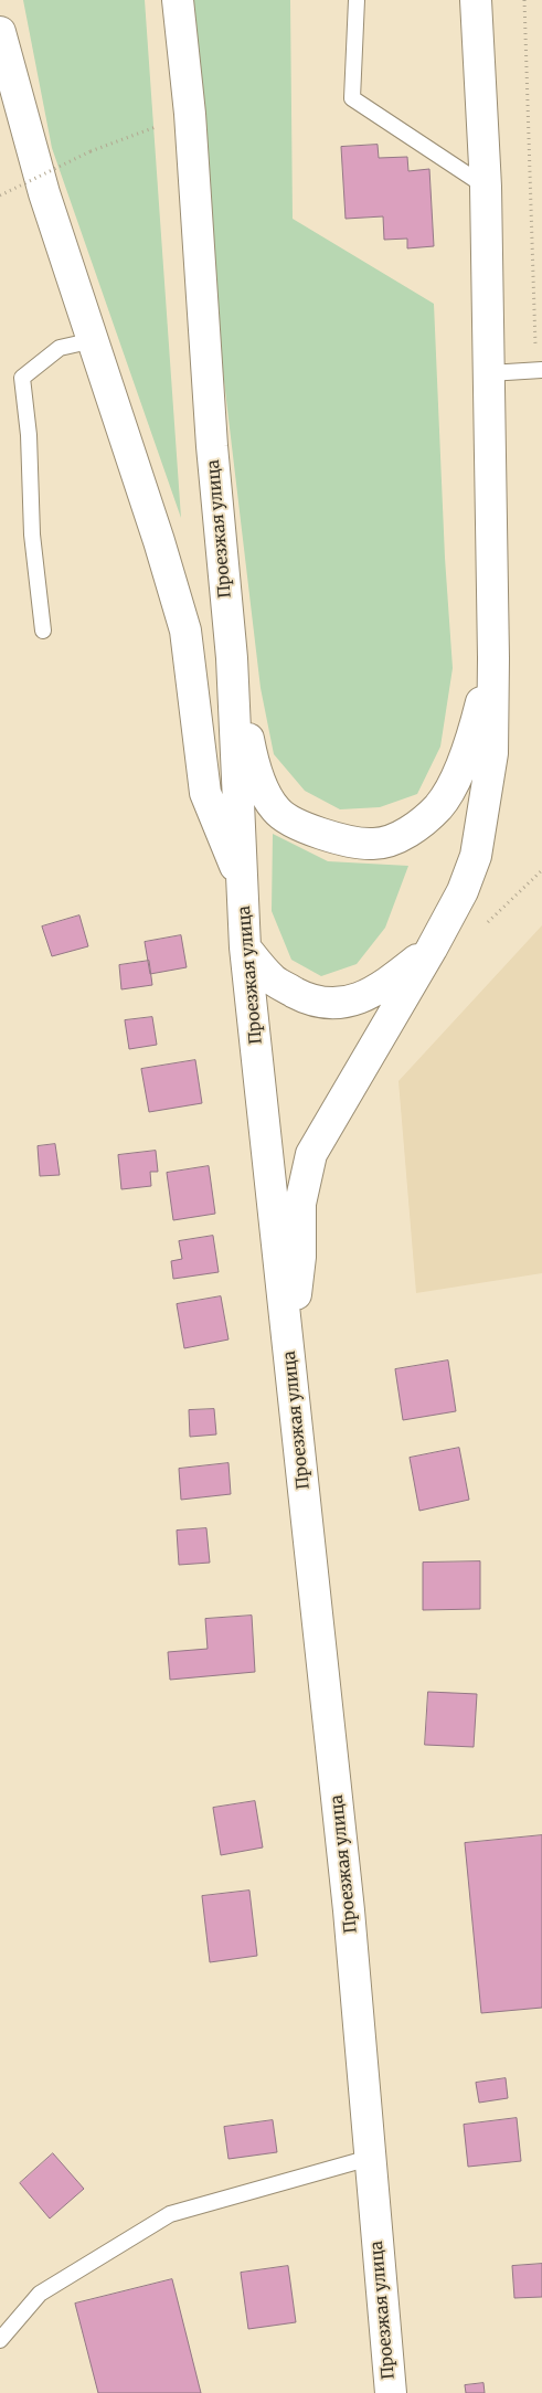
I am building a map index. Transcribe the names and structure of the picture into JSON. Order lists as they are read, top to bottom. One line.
{"streets":{"main road":["Проезжая улица"]}}
